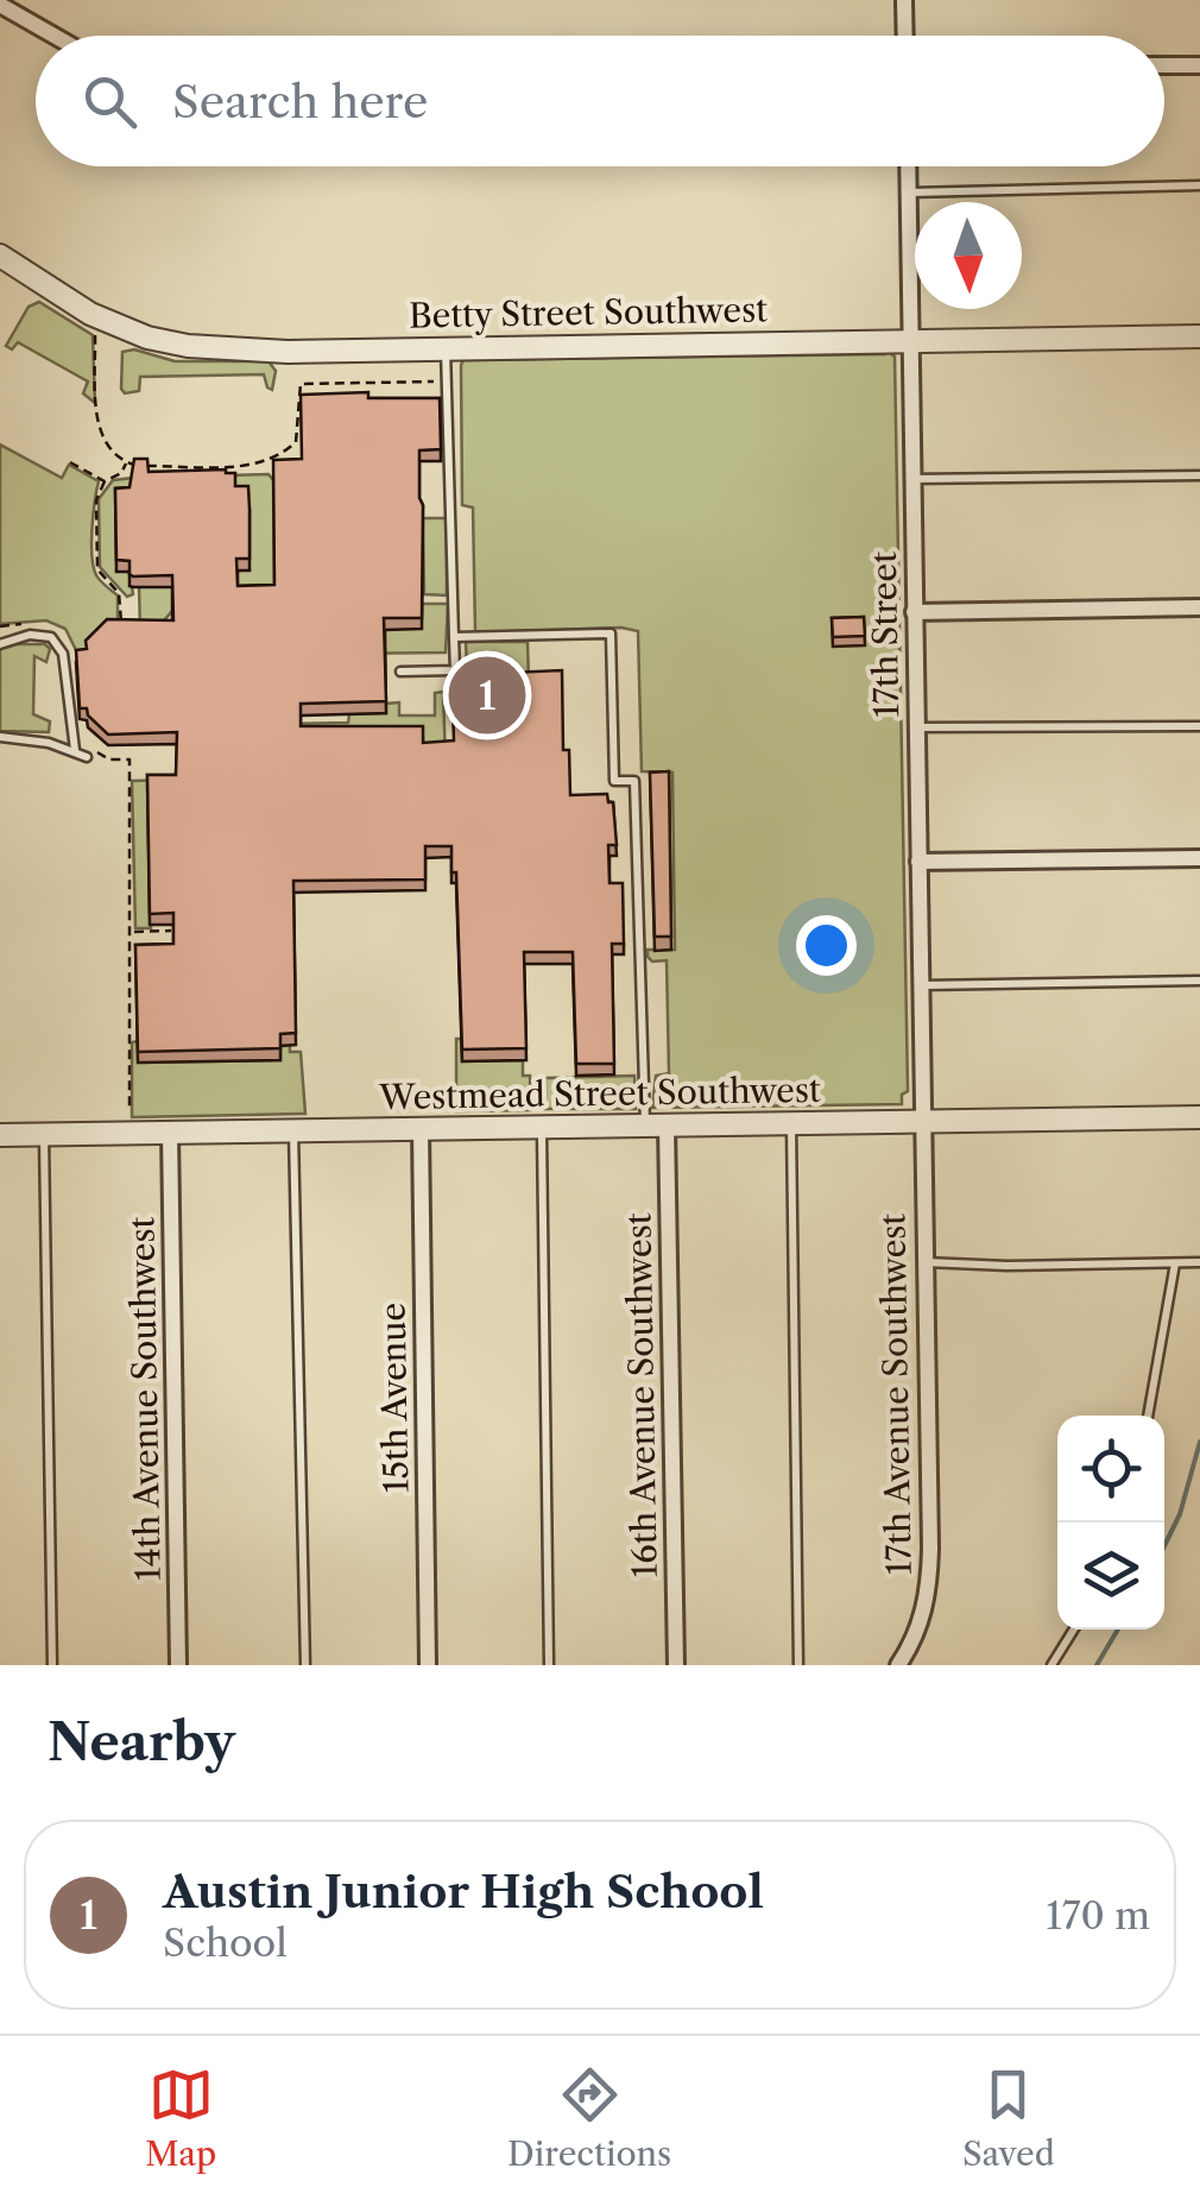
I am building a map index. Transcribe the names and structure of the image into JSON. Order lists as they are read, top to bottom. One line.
{"streets":{"street":["Betty Street Southwest","17th Street","Westmead Street Southwest","17th Avenue Southwest","16th Avenue Southwest","15th Avenue","14th Avenue Southwest"]},"crossings":[["Betty Street Southwest","17th Street"],["17th Street","Westmead Street Southwest"],["17th Street","17th Avenue Southwest"],["Westmead Street Southwest","17th Avenue Southwest"],["Westmead Street Southwest","16th Avenue Southwest"],["Westmead Street Southwest","15th Avenue"],["Westmead Street Southwest","14th Avenue Southwest"]],"north":"bottom","page":{"search":"Search here","pins":"1","heading":"Nearby","list":[{"mark":"1","name":"Austin Junior High School","note":"School","value":"170 m"}],"nav":["Map","Directions","Saved"]}}
